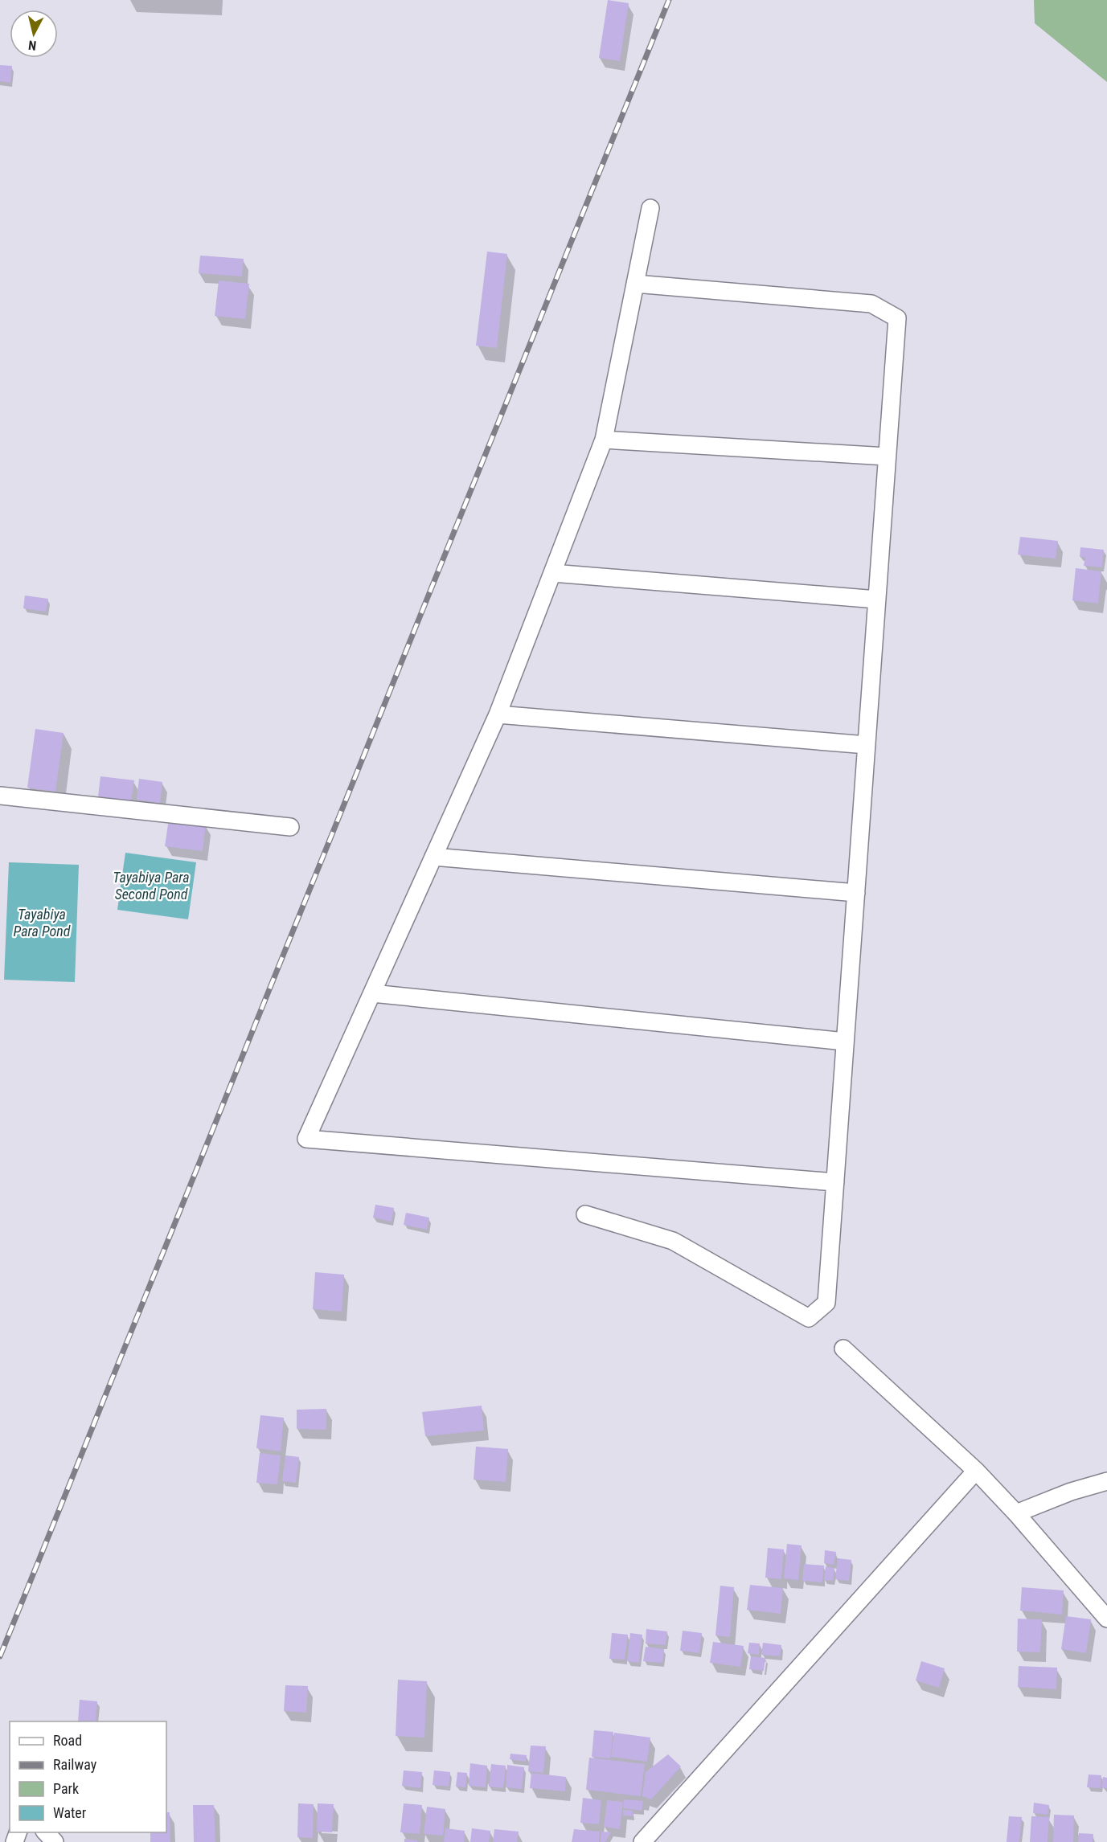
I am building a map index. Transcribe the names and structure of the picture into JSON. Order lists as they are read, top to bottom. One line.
{"water":["Tayabiya Para Second Pond","Tayabiya Para Pond"],"legend":["Road","Railway","Park","Water"],"north":"bottom"}
